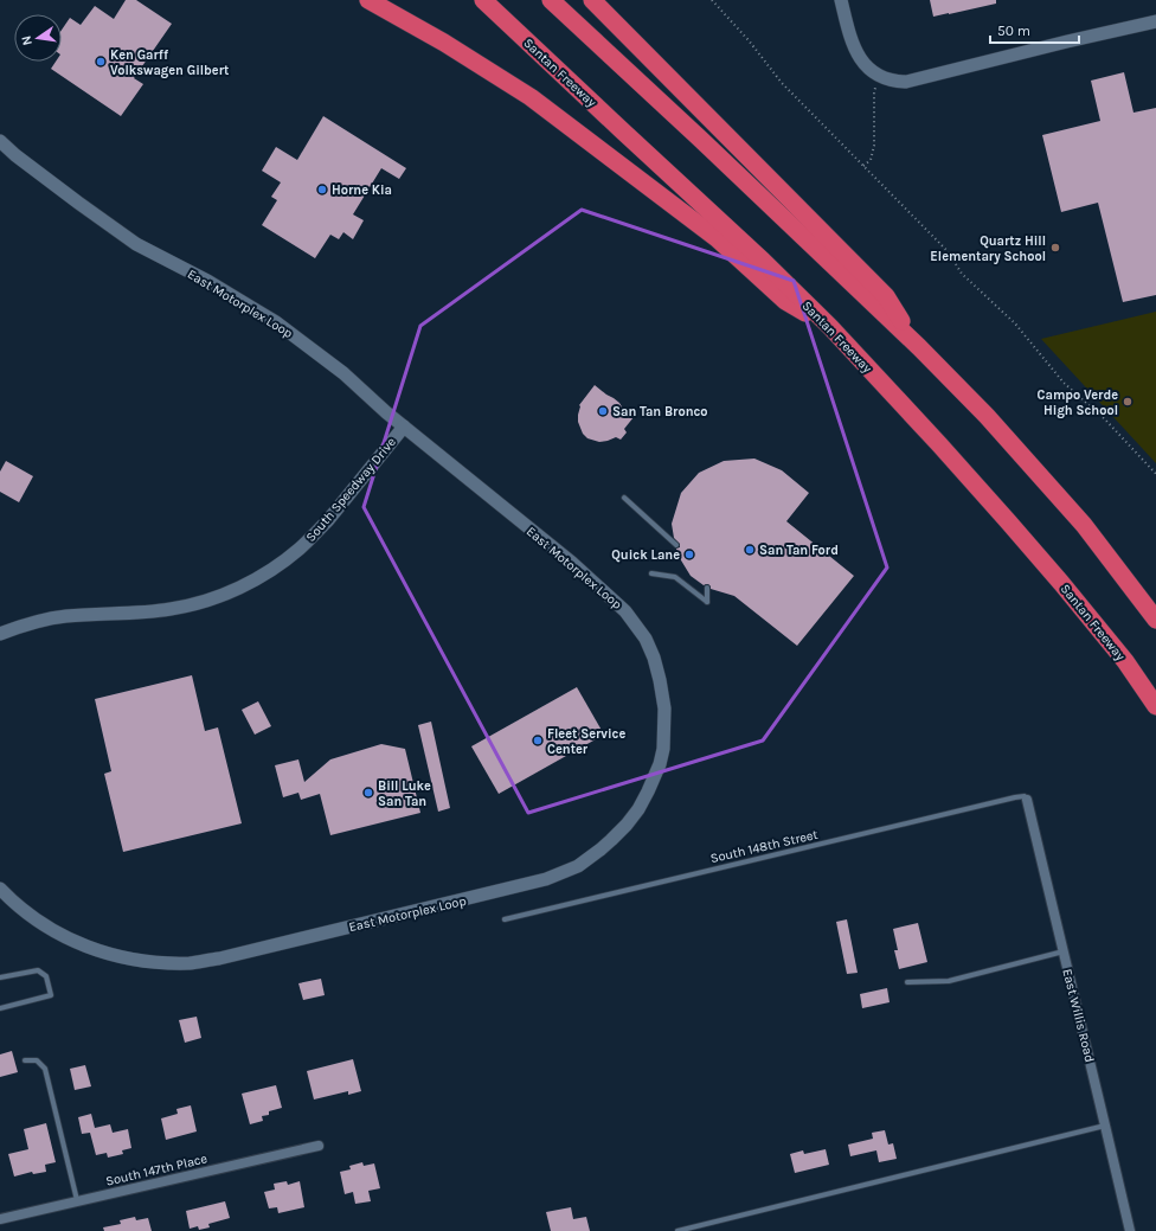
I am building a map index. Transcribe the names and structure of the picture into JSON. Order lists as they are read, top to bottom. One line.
{"streets":{"highway":["Santan Freeway"],"street":["East Motorplex Loop","South Speedway Drive","East Willis Road","South 147th Place"],"lane":["South 148th Street"]},"crossings":[["East Motorplex Loop","South Speedway Drive"],["South 148th Street","East Willis Road"]],"places":["Ken Garff Volkswagen Gilbert","Horne Kia","Quartz Hill Elementary School","Campo Verde High School","San Tan Bronco","San Tan Ford","Quick Lane","Fleet Service Center","Bill Luke San Tan"],"scale_bar":"50 m","north":"left"}
